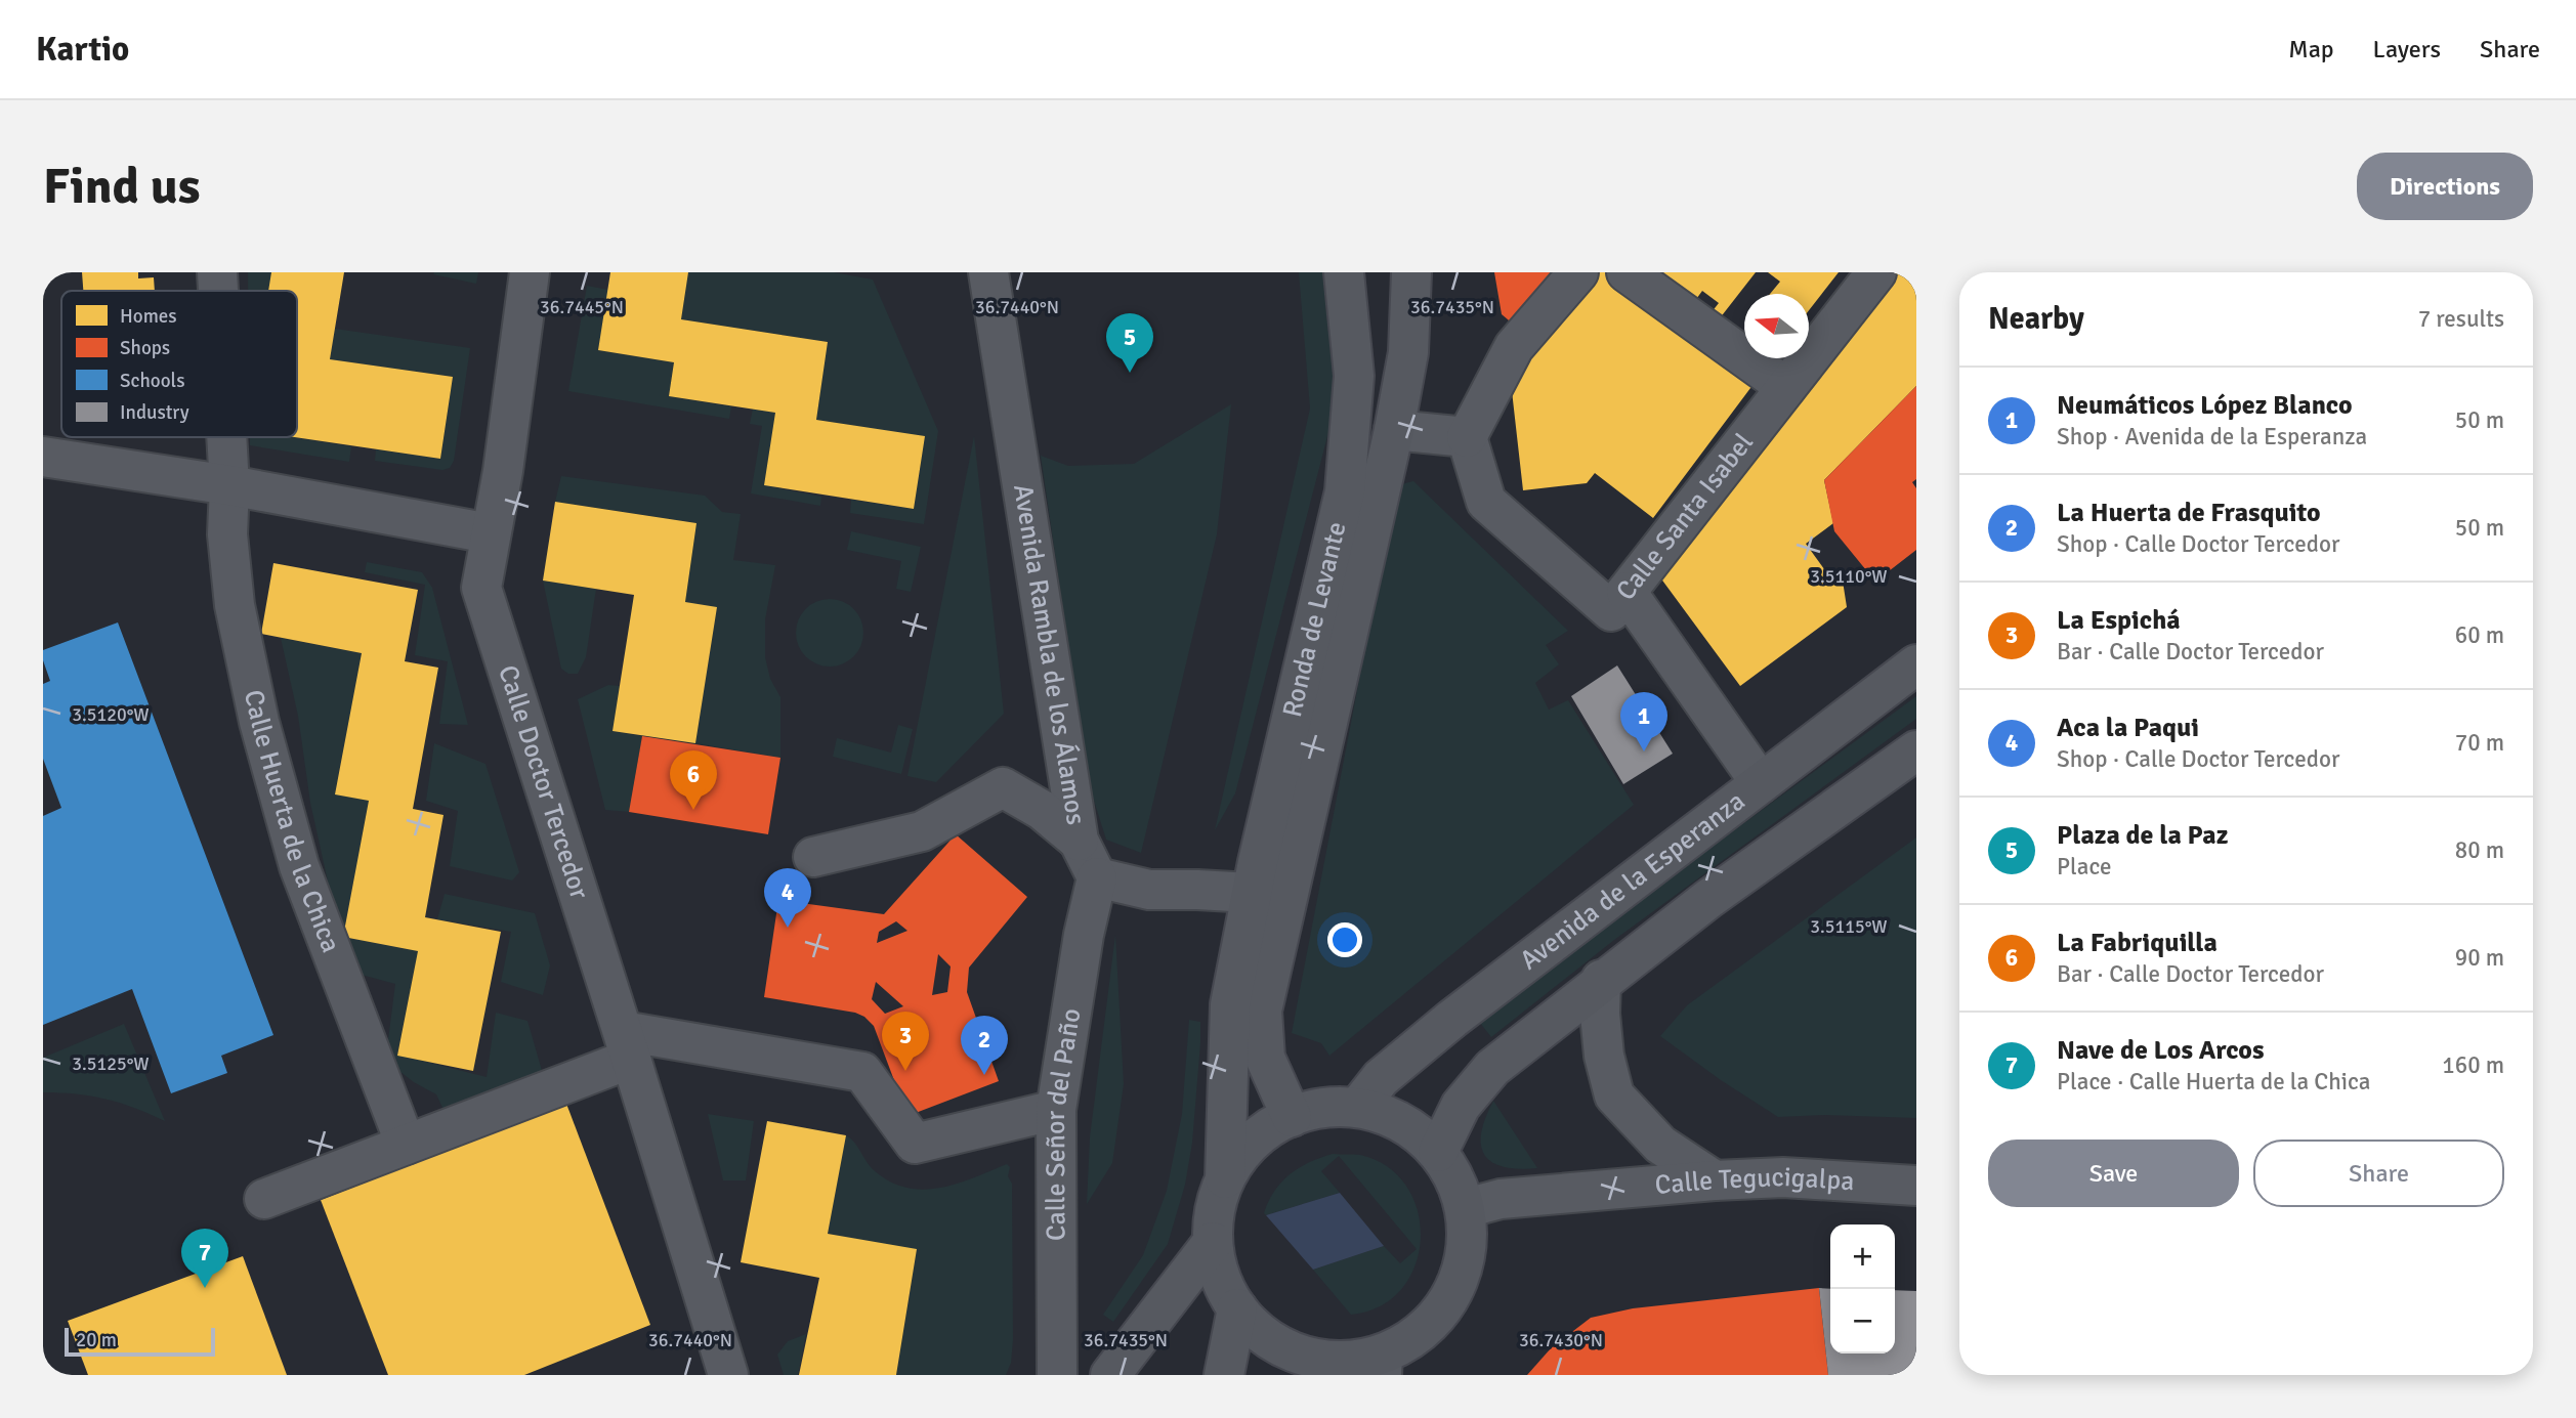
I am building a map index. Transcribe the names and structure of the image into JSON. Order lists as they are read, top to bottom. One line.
{"streets":{"main road":["Ronda de Levante","Avenida de la Esperanza"],"street":["Calle Santa Isabel","Avenida Rambla de los Álamos","Calle Doctor Tercedor","Calle Huerta de la Chica","Calle Señor del Paño","Calle Tegucigalpa"]},"crossings":[["Avenida Rambla de los Álamos","Calle Señor del Paño"]],"legend":["Homes","Shops","Schools","Industry"],"scale_bar":"20 m","north":"left","page":{"header":"Kartio","nav":["Map","Layers","Share"],"buttons":["Directions",["Save","Share"]],"title":"Find us","heading":["Nearby","7 results"],"pins":["5","1","6","4","3","2","7"],"list":[{"mark":"1","name":"Neumáticos López Blanco","note":"Shop · Avenida de la Esperanza","value":"50 m"},{"mark":"2","name":"La Huerta de Frasquito","note":"Shop · Calle Doctor Tercedor","value":"50 m"},{"mark":"3","name":"La Espichá","note":"Bar · Calle Doctor Tercedor","value":"60 m"},{"mark":"4","name":"Aca la Paqui","note":"Shop · Calle Doctor Tercedor","value":"70 m"},{"mark":"5","name":"Plaza de la Paz","note":"Place","value":"80 m"},{"mark":"6","name":"La Fabriquilla","note":"Bar · Calle Doctor Tercedor","value":"90 m"},{"mark":"7","name":"Nave de Los Arcos","note":"Place · Calle Huerta de la Chica","value":"160 m"}],"map_buttons":["+","−"],"scale":"20 m"},"coordinates":["36.7445°N","36.7440°N","36.7435°N","3.5110°W","3.5120°W","3.5115°W","3.5125°W","36.7430°N"]}
